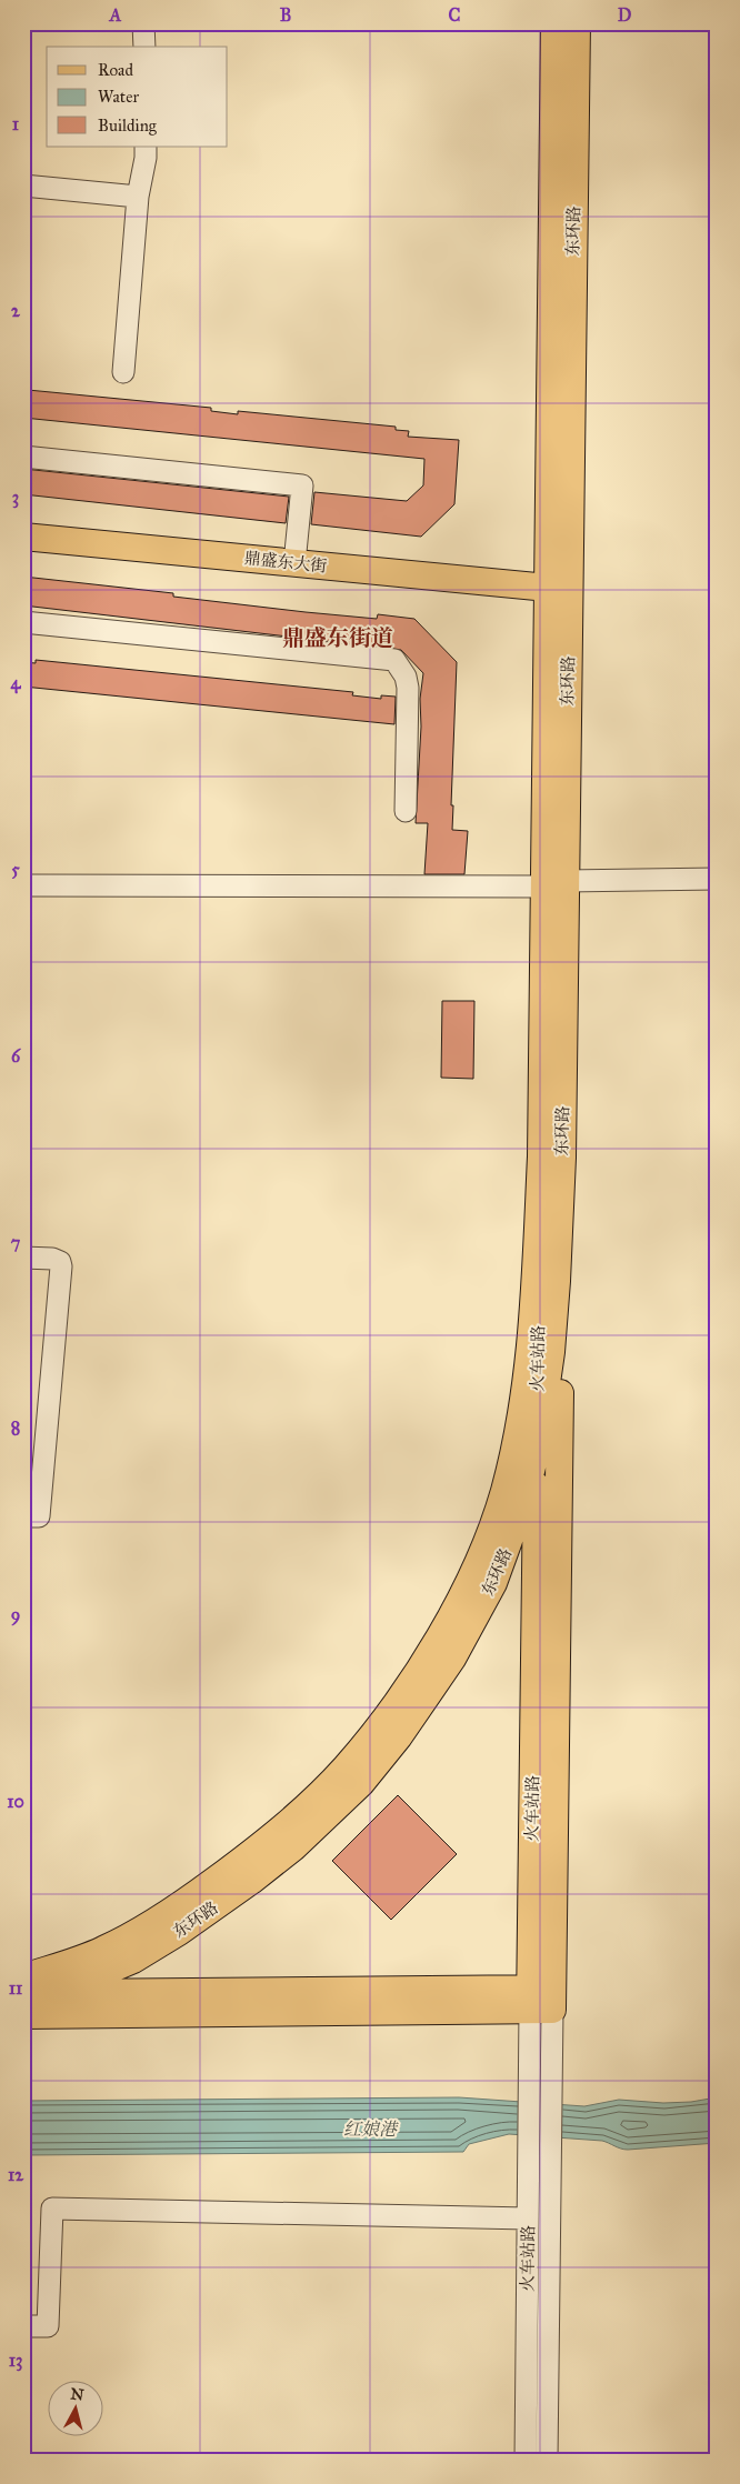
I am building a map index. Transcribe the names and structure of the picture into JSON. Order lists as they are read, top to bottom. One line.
{"streets":{"main road":["东环路","鼎盛东大街","火车站路"]},"crossings":[["东环路","鼎盛东大街"],["东环路","火车站路"]],"districts":["鼎盛东街道"],"water":["红娘港"],"legend":["Road","Water","Building"],"north":"top","grid":{"columns":["A","B","C","D"],"rows":["1","2","3","4","5","6","7","8","9","10","11","12","13"]}}
